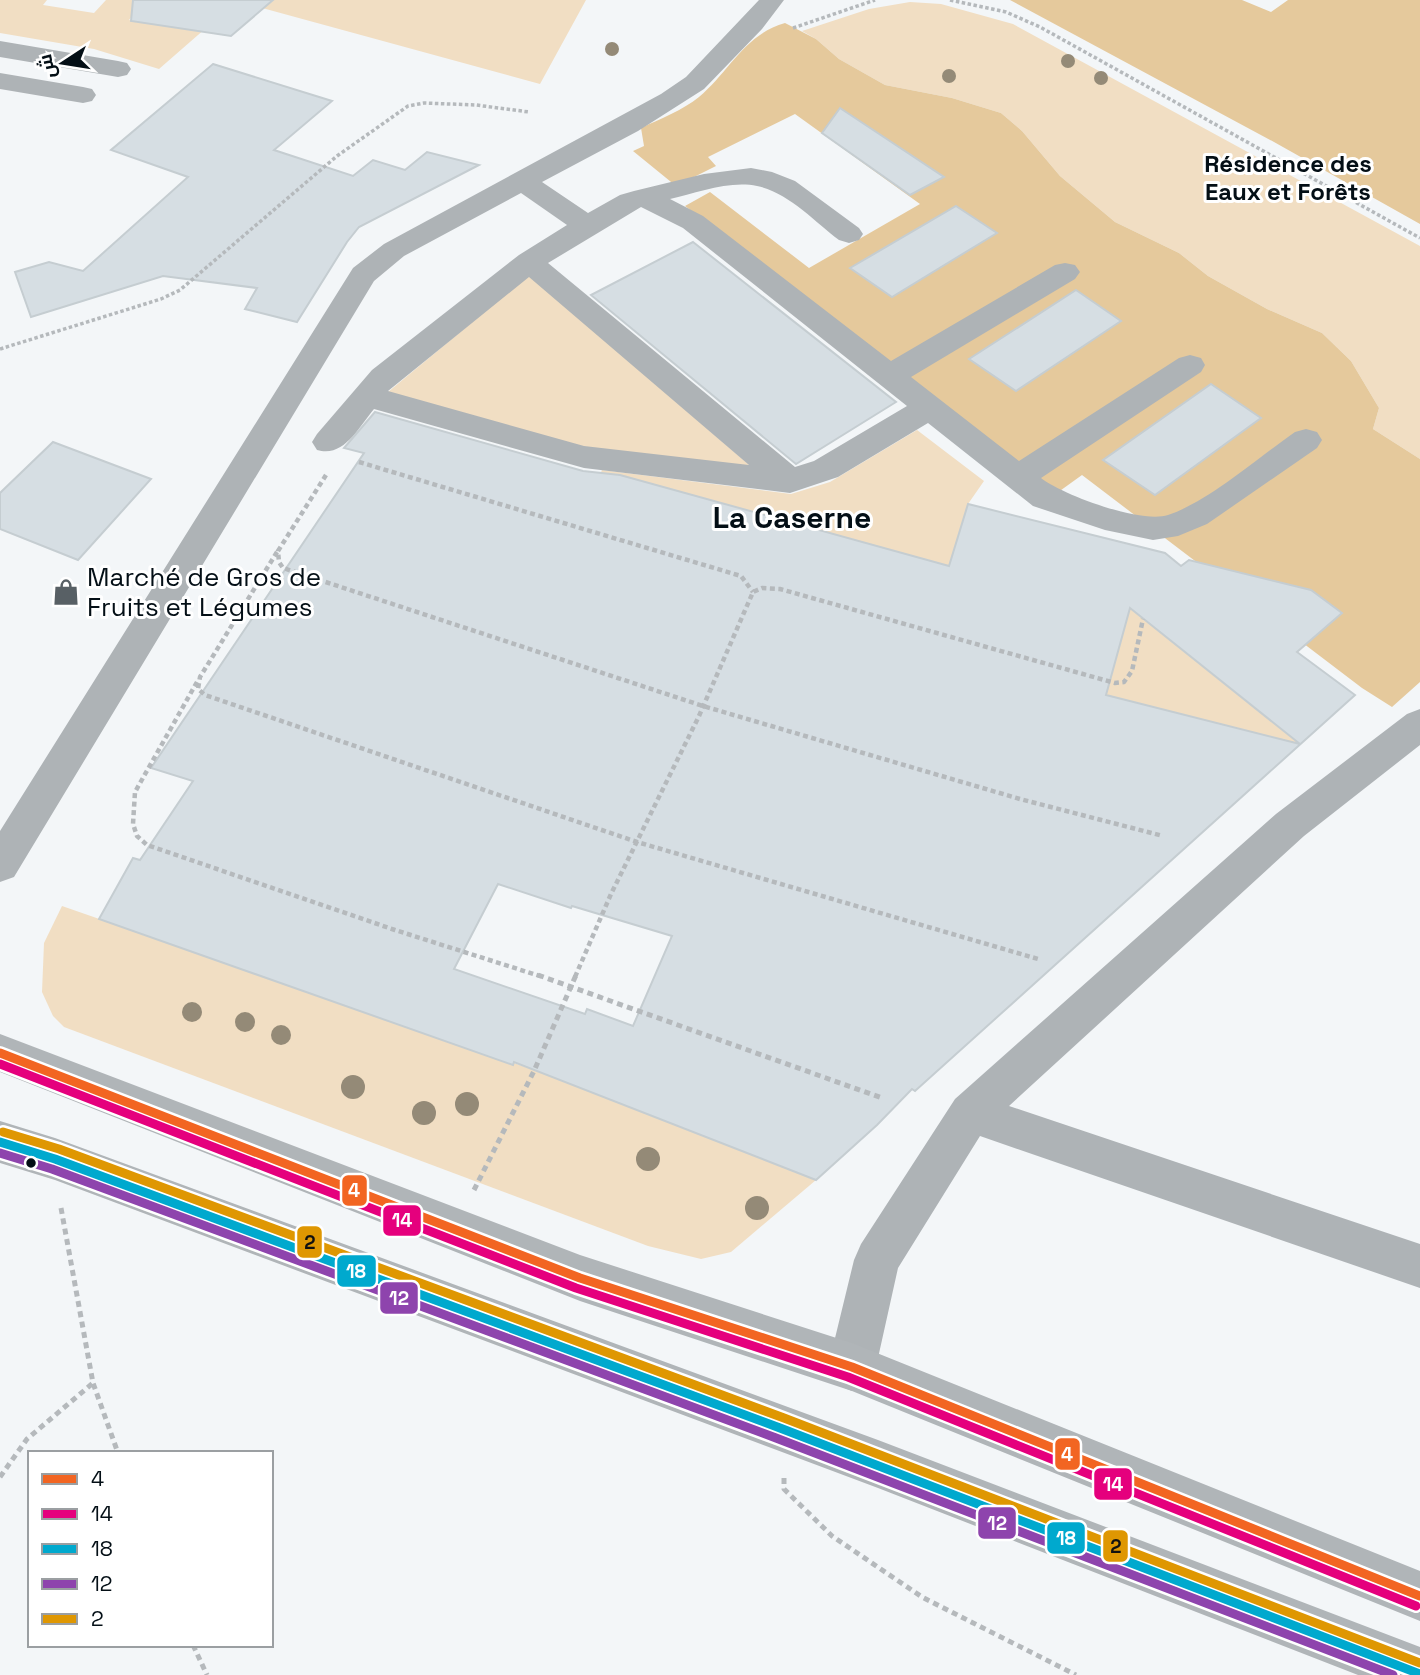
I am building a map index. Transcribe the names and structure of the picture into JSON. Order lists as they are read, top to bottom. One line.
{"districts":["Résidence des Eaux et Forêts","La Caserne"],"places":{"shop":["Marché de Gros de Fruits et Légumes"]},"lines":["transit line 4","transit line 14","transit line 2","transit line 18","transit line 12"],"legend":["4","14","18","12","2"],"north":"left"}
